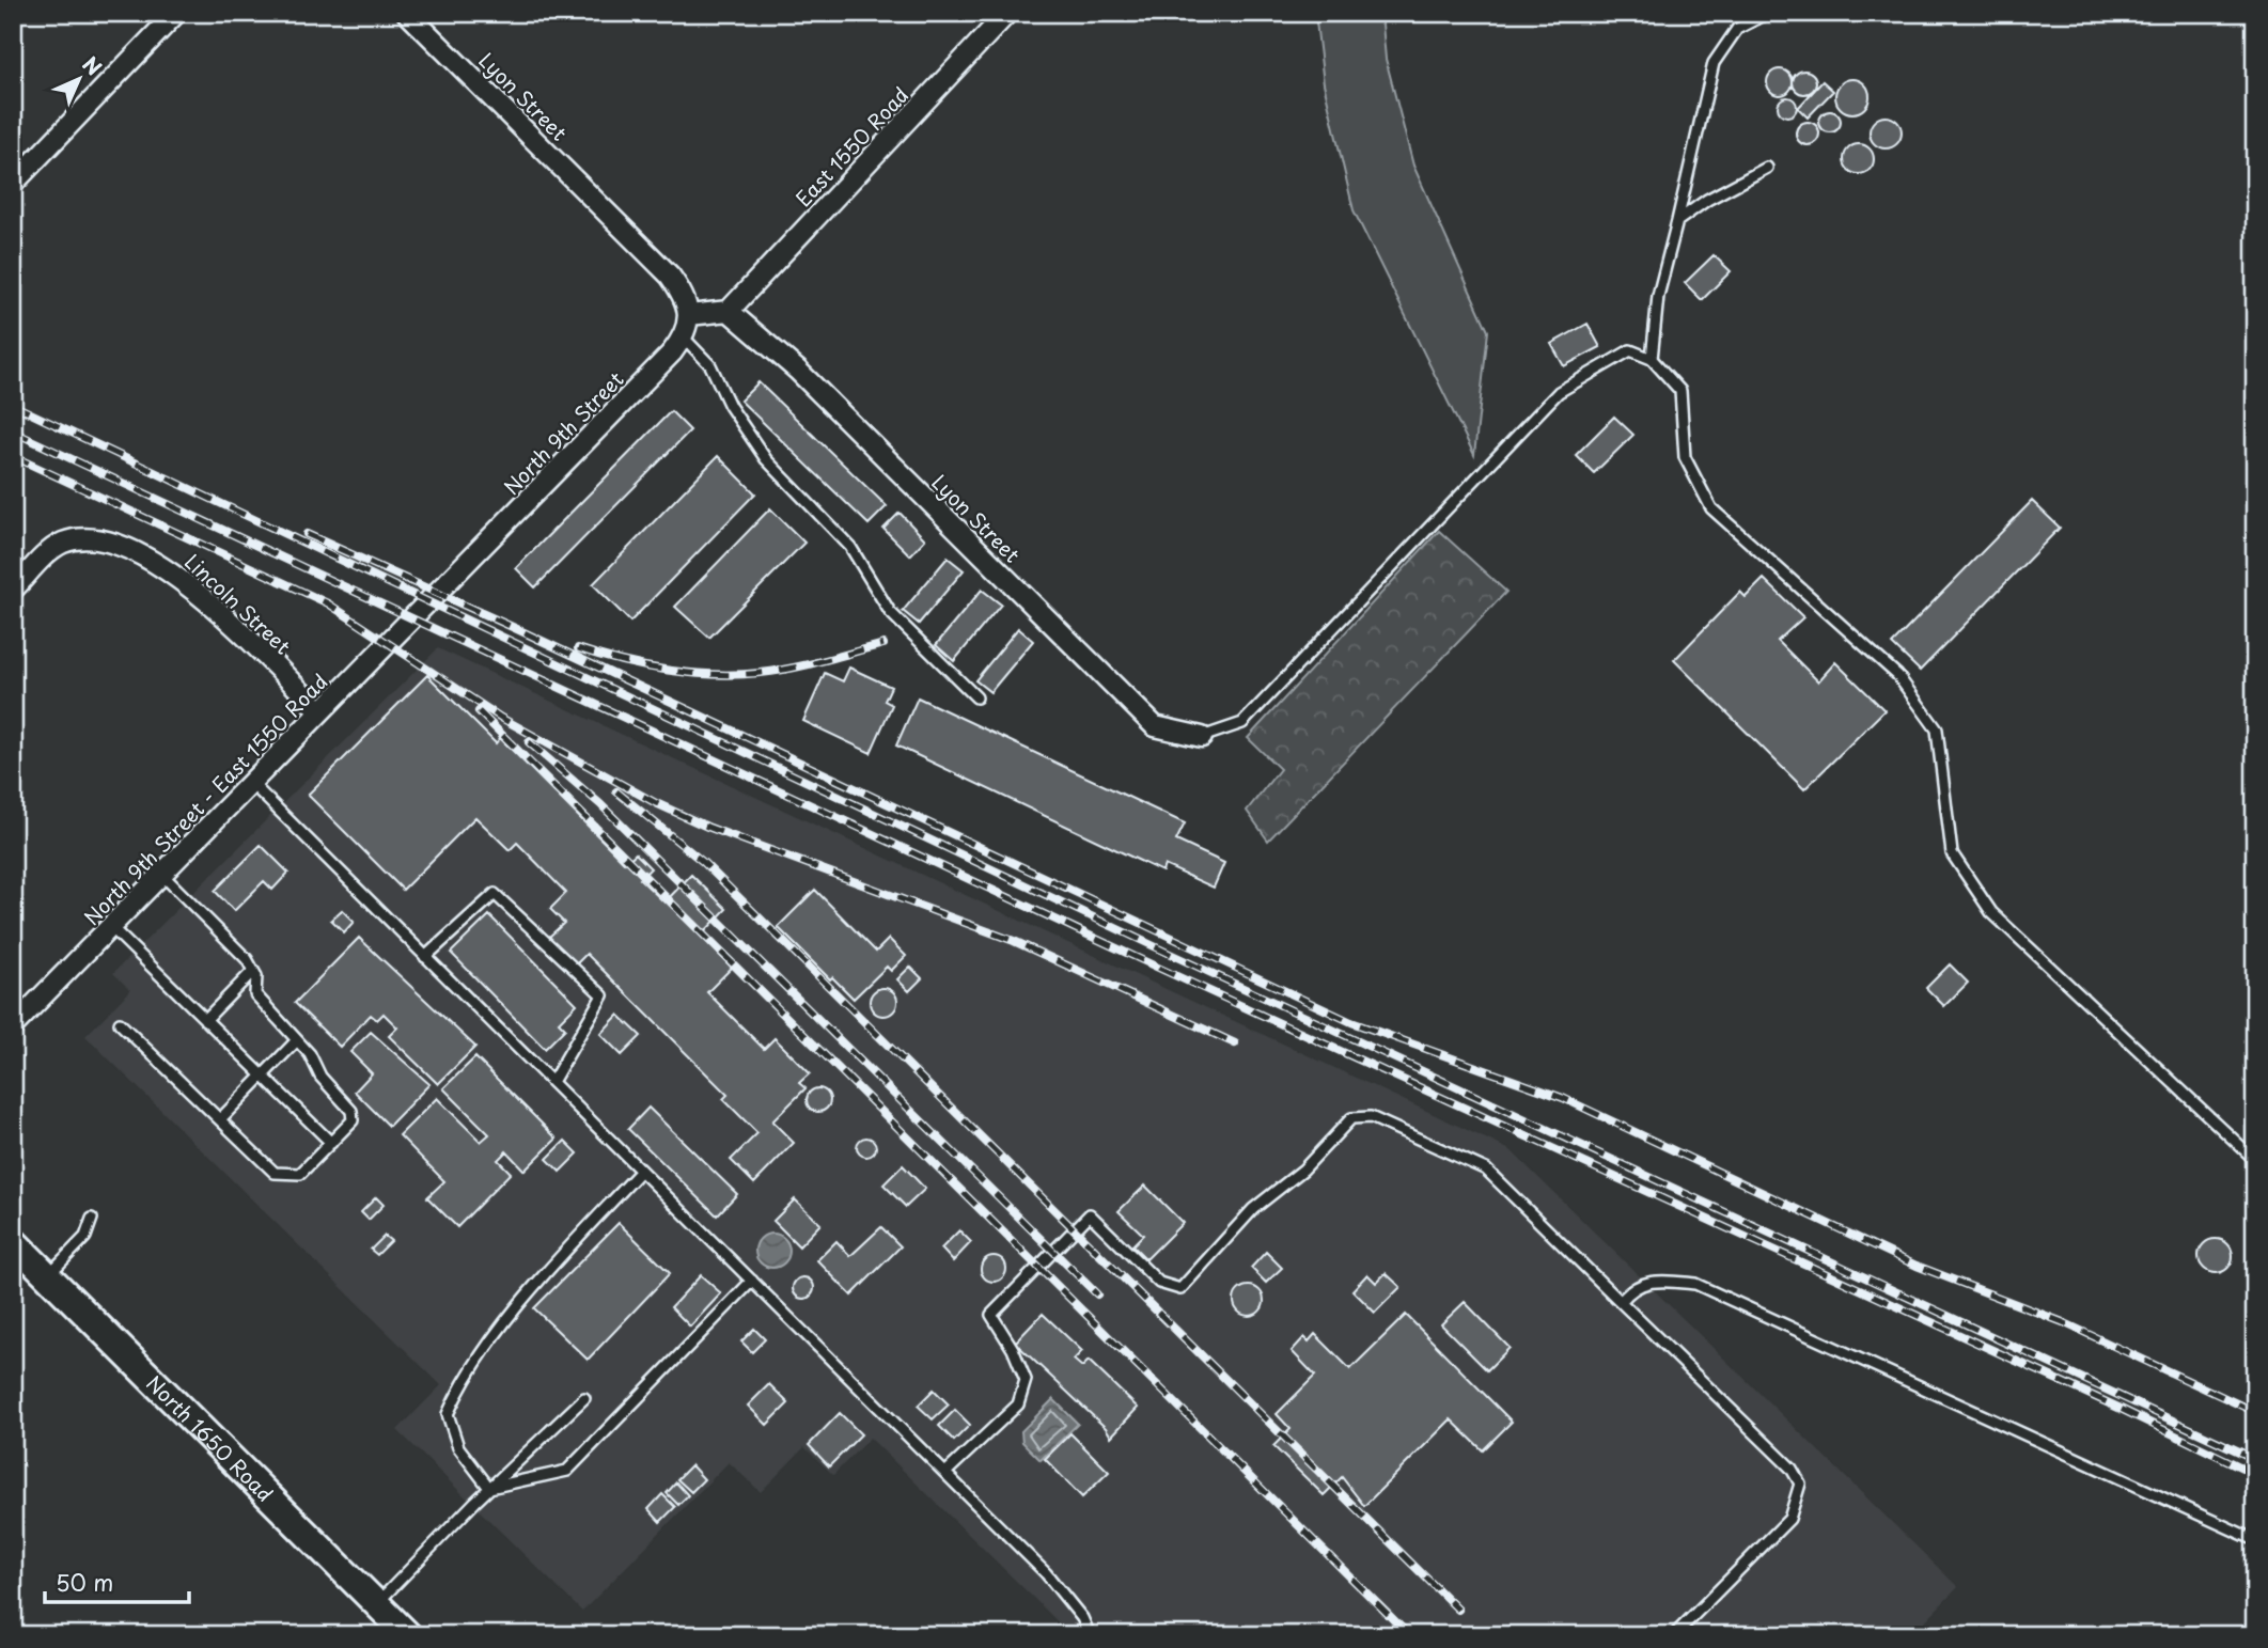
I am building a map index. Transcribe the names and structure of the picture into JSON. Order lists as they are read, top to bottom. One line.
{"streets":{"street":["Lyon Street","East 1550 Road","North 9th Street","Lincoln Street","North 9th Street - East 1550 Road","North 1650 Road"]},"crossings":[["Lyon Street","East 1550 Road"],["North 9th Street","North 9th Street - East 1550 Road"],["Lincoln Street","North 9th Street - East 1550 Road"]],"scale_bar":"50 m","north":"top right"}
